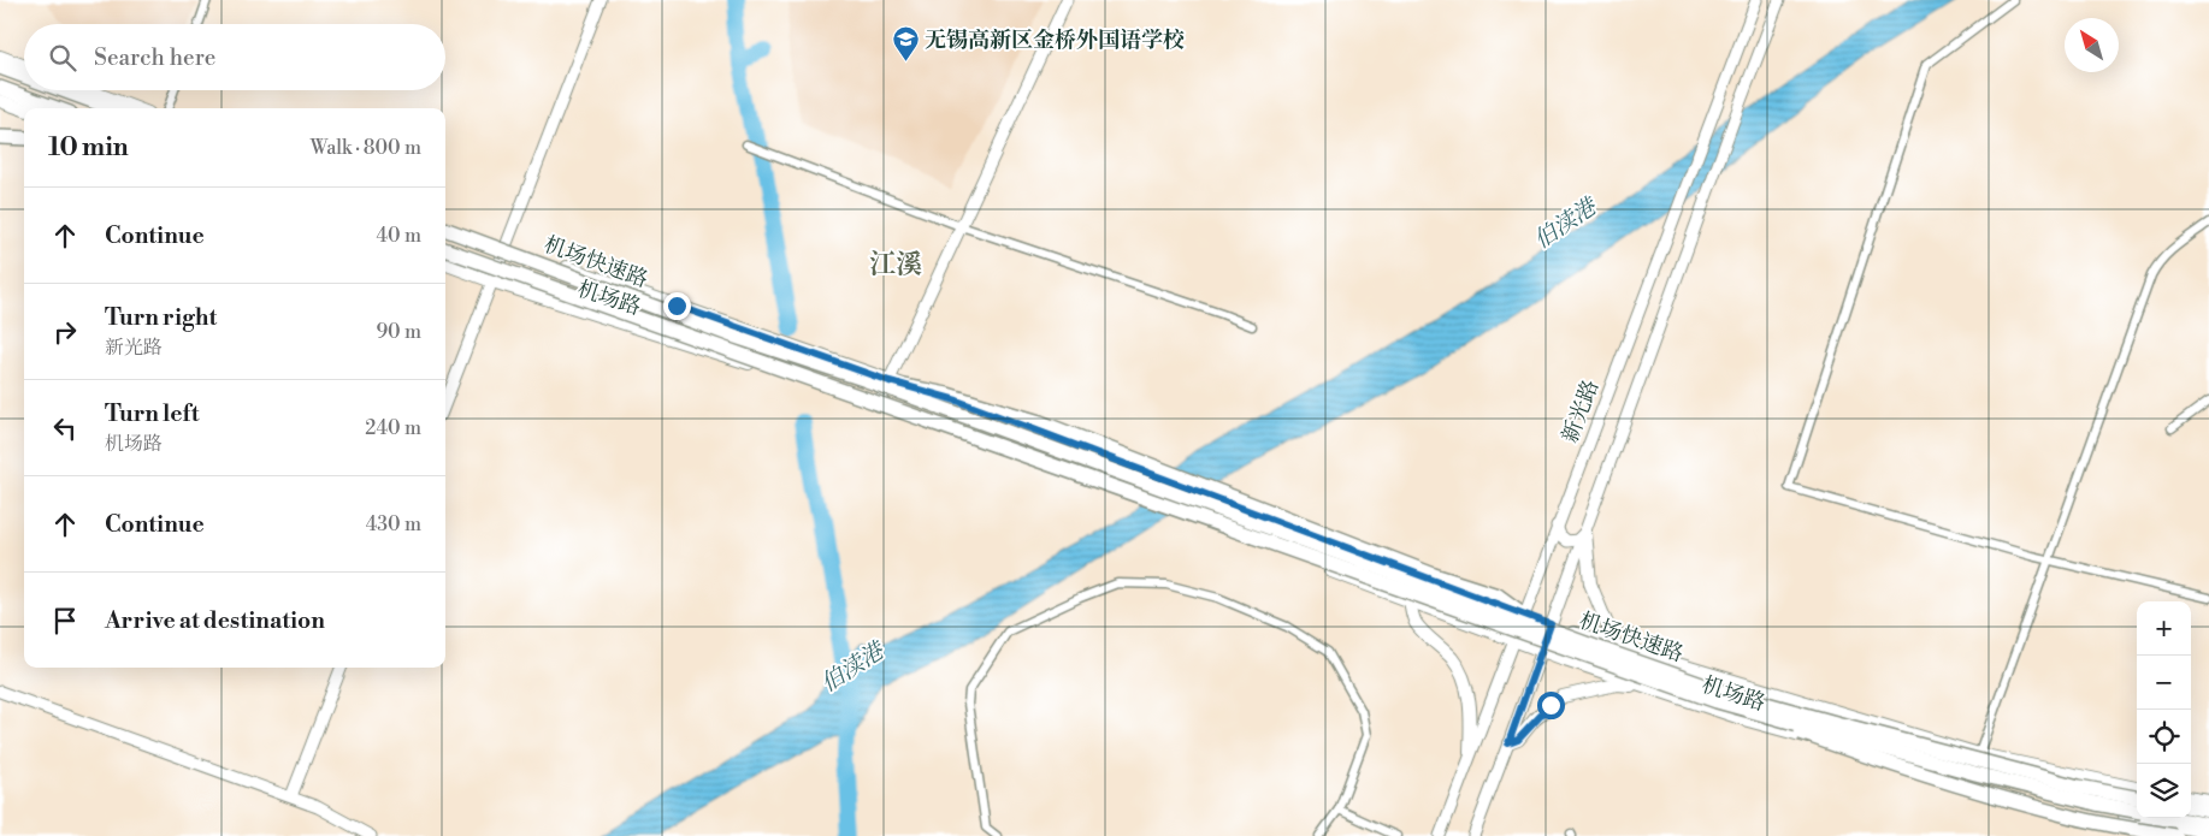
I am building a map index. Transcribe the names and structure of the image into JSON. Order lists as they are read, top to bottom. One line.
{"streets":{"highway":["机场快速路"],"main road":["机场路","新光路"]},"crossings":[["机场路","新光路"]],"districts":["江溪"],"water":["伯渎港"],"places":{"school or university":["无锡高新区金桥外国语学校"]},"north":"top left","page":{"search":"Search here","heading":["10 min","Walk · 800 m"],"list":[["Continue","40 m"],["Turn right","新光路","90 m"],["Turn left","机场路","240 m"],["Continue","430 m"],"Arrive at destination"],"map_buttons":["+","−"]}}
